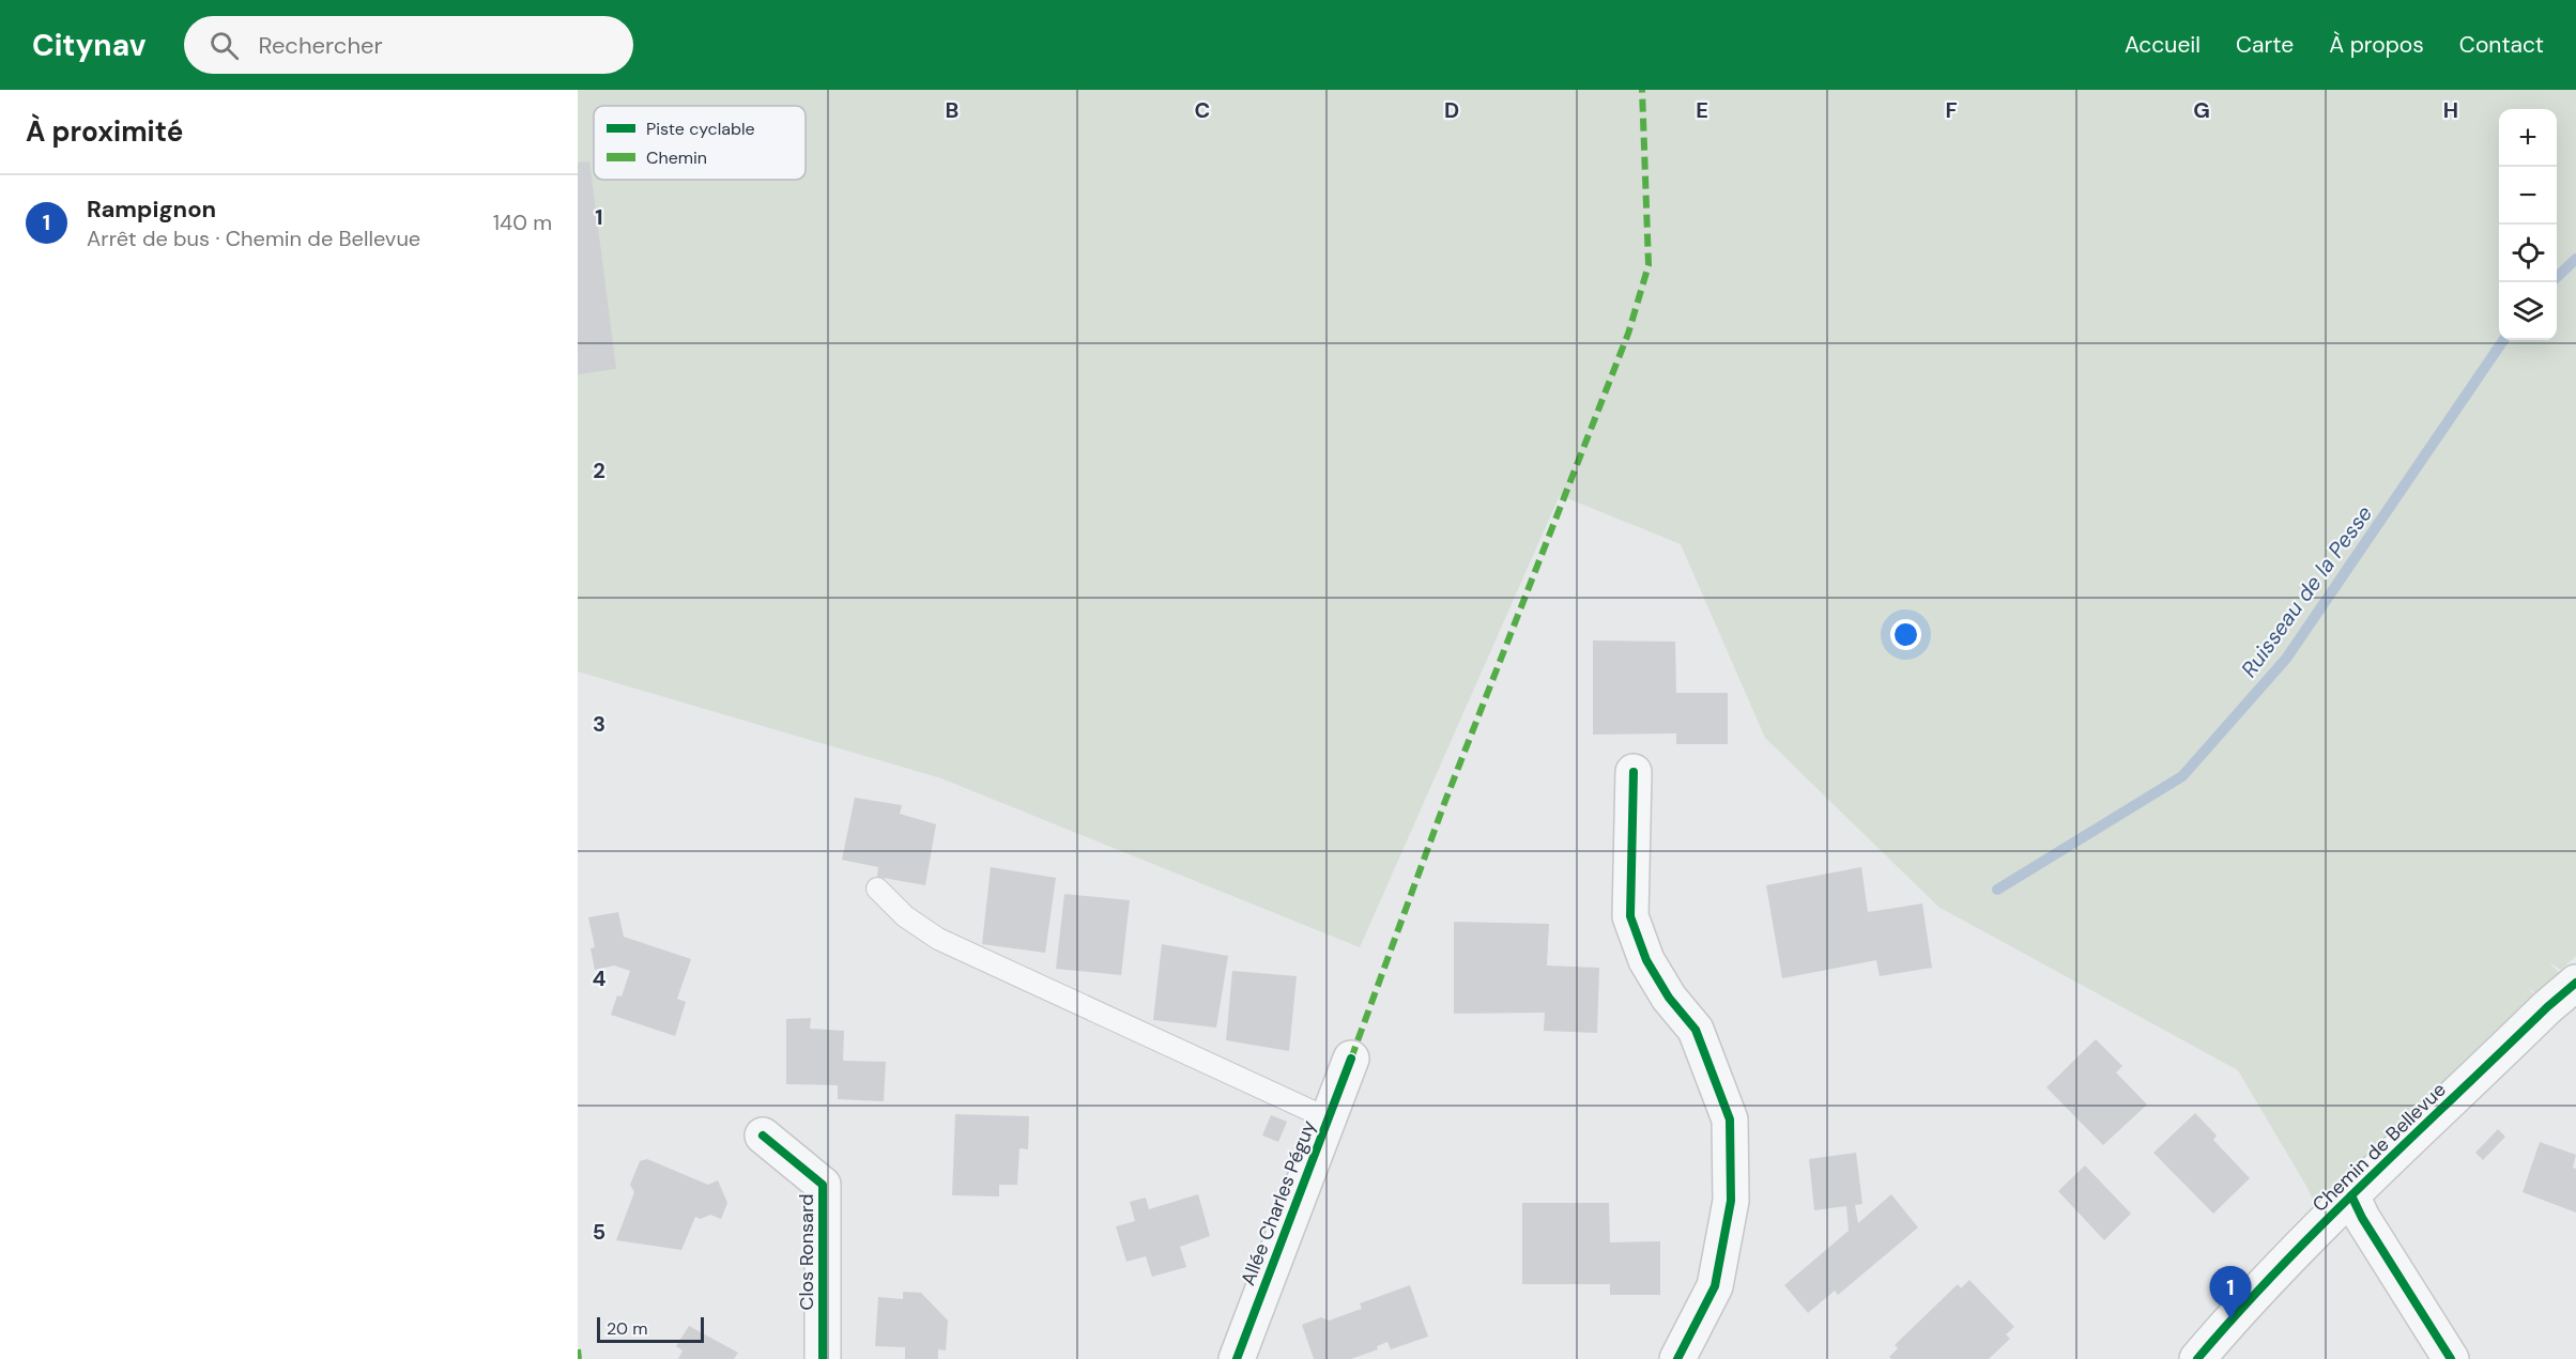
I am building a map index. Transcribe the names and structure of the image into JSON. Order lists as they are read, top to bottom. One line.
{"streets":{"street":["Chemin de Bellevue","Allée Charles Péguy","Clos Ronsard"]},"water":["Ruisseau de la Pesse"],"legend":["Piste cyclable","Chemin"],"scale_bar":"20 m","page":{"header":"Citynav","search":"Rechercher","nav":["Accueil","Carte","À propos","Contact"],"heading":"À proximité","map_buttons":["+","−"],"list":[{"mark":"1","name":"Rampignon","note":"Arrêt de bus · Chemin de Bellevue","value":"140 m"}],"pins":"1","scale":"20 m"},"grid":{"columns":["B","C","D","E","F","G","H"],"rows":["1","2","3","4","5"]}}
